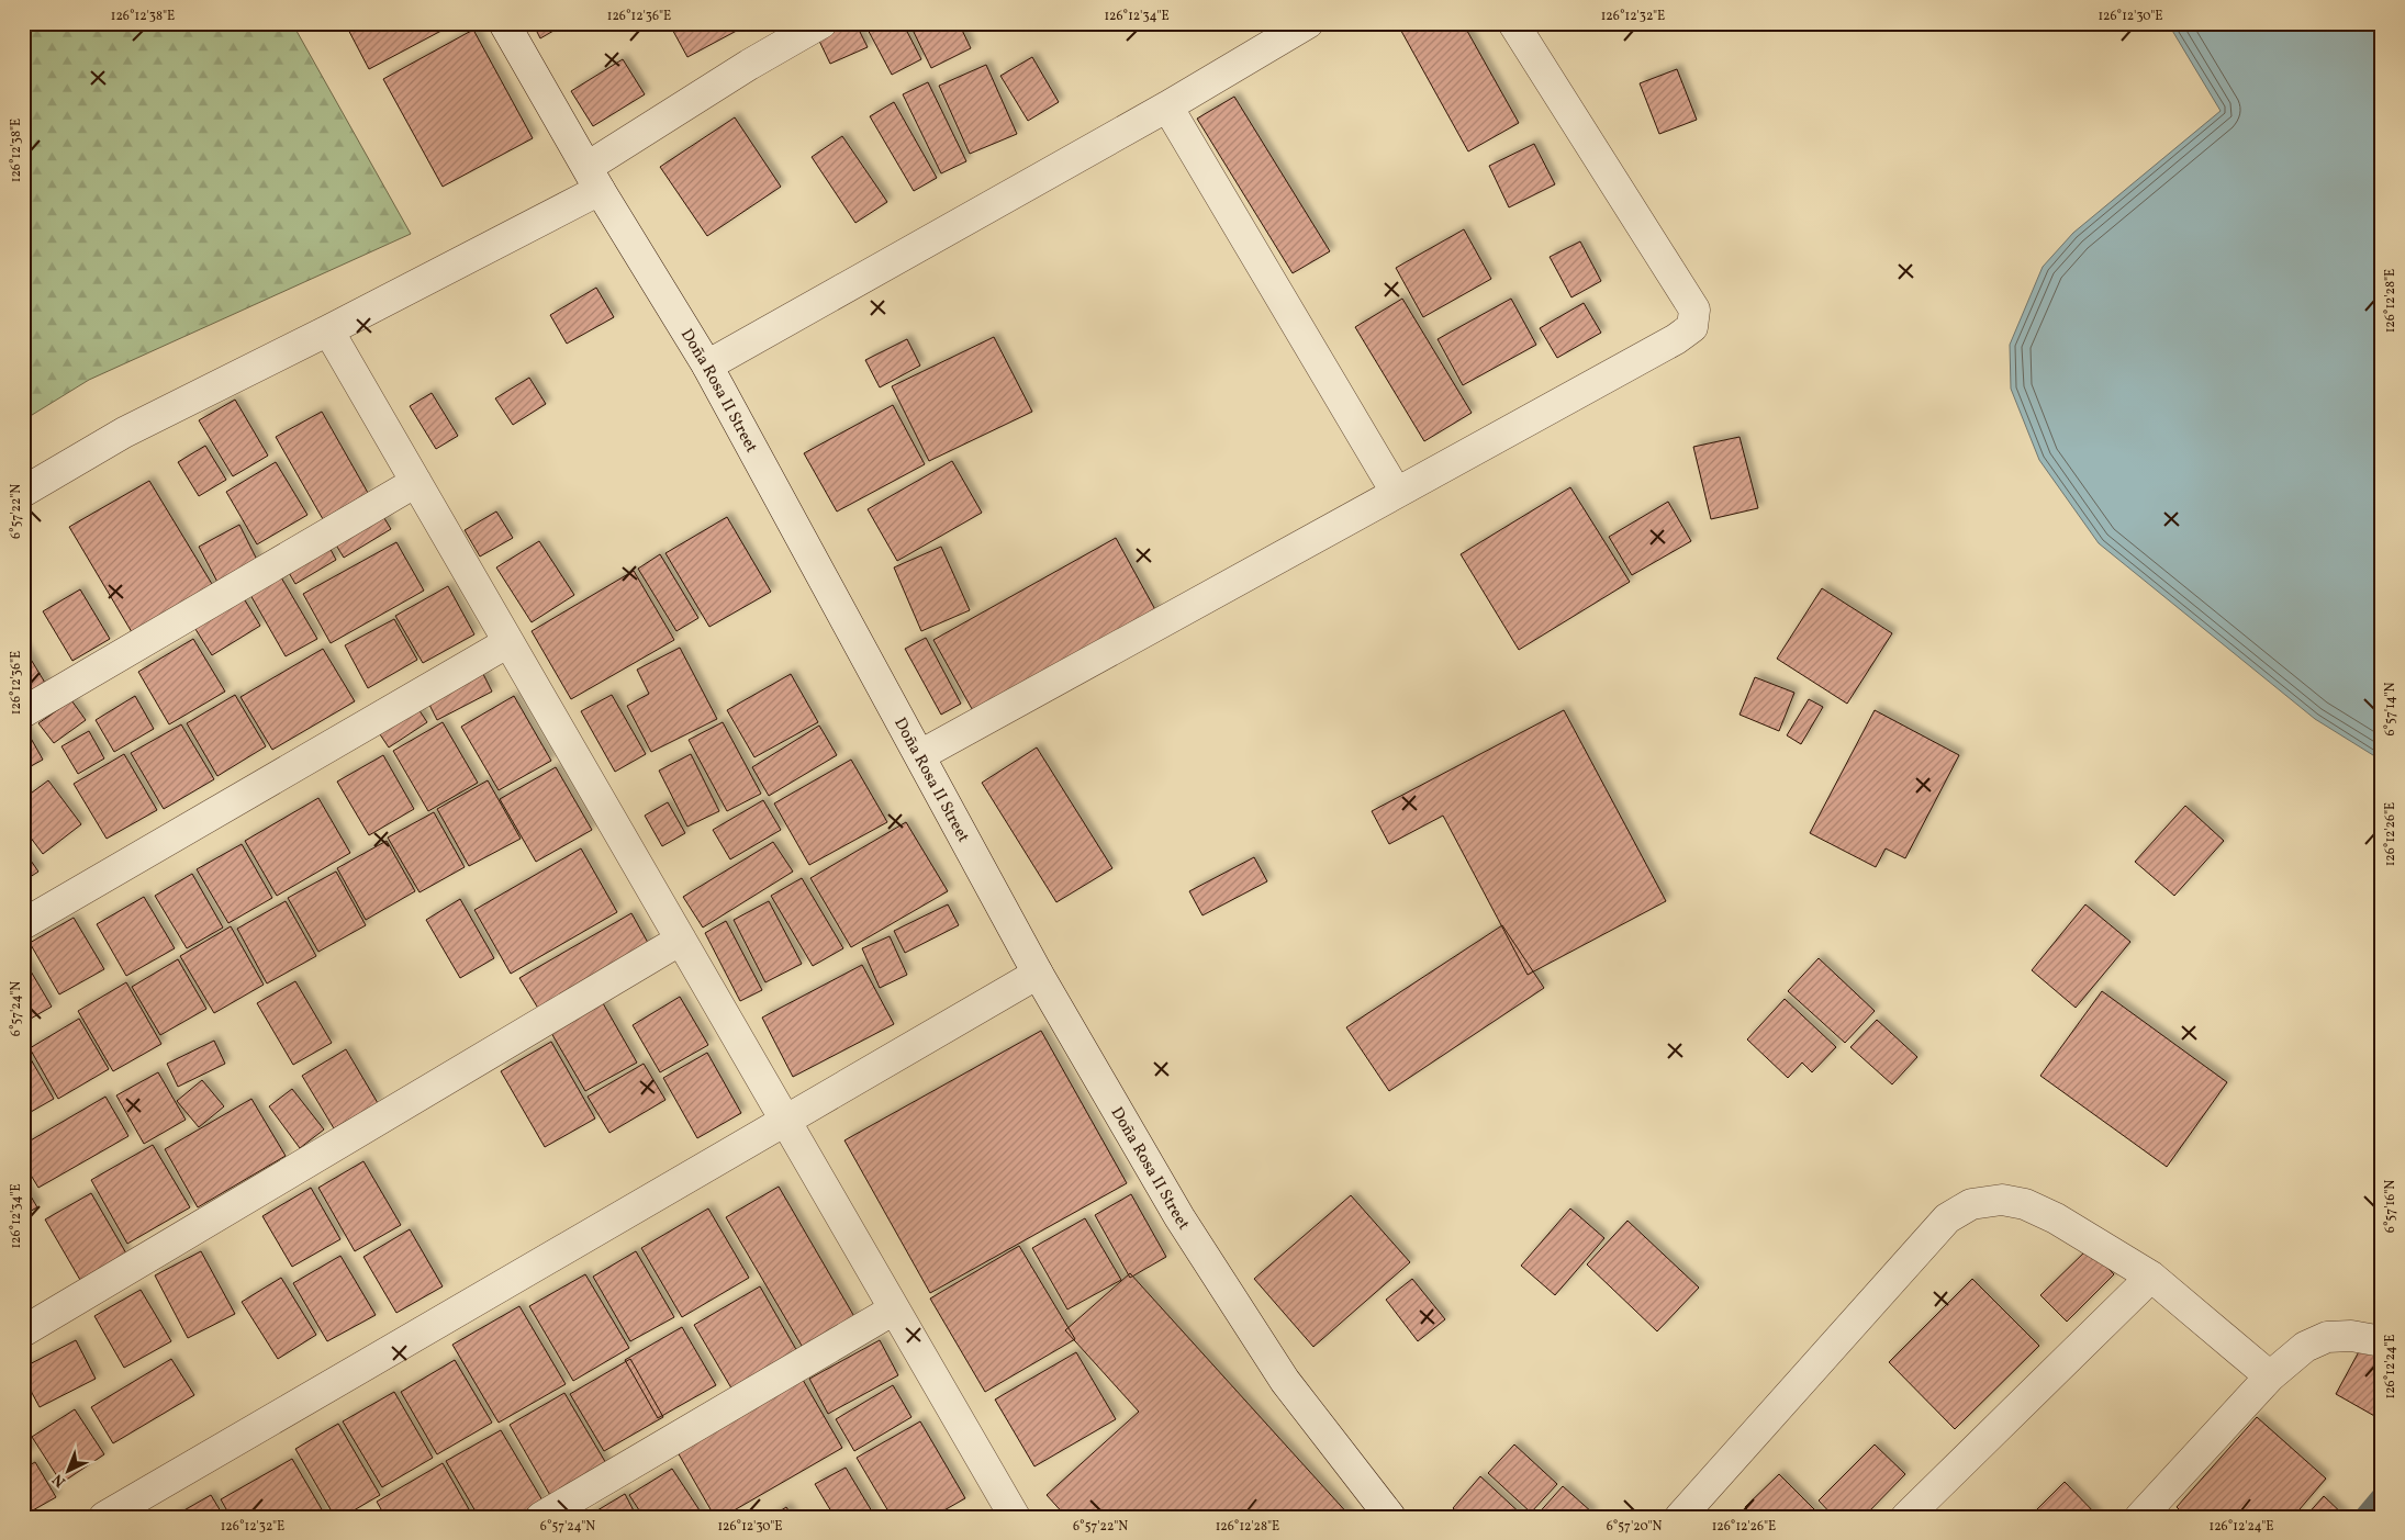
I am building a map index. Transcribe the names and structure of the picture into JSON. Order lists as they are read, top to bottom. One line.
{"streets":{"street":["Doña Rosa II Street"]},"north":"bottom left","coordinates":["126°12'38\"E","126°12'36\"E","126°12'34\"E","126°12'32\"E","126°12'30\"E","126°12'28\"E","6°57'22\"N","6°57'14\"N","126°12'26\"E","6°57'24\"N","6°57'16\"N","126°12'24\"E","6°57'20\"N"]}
